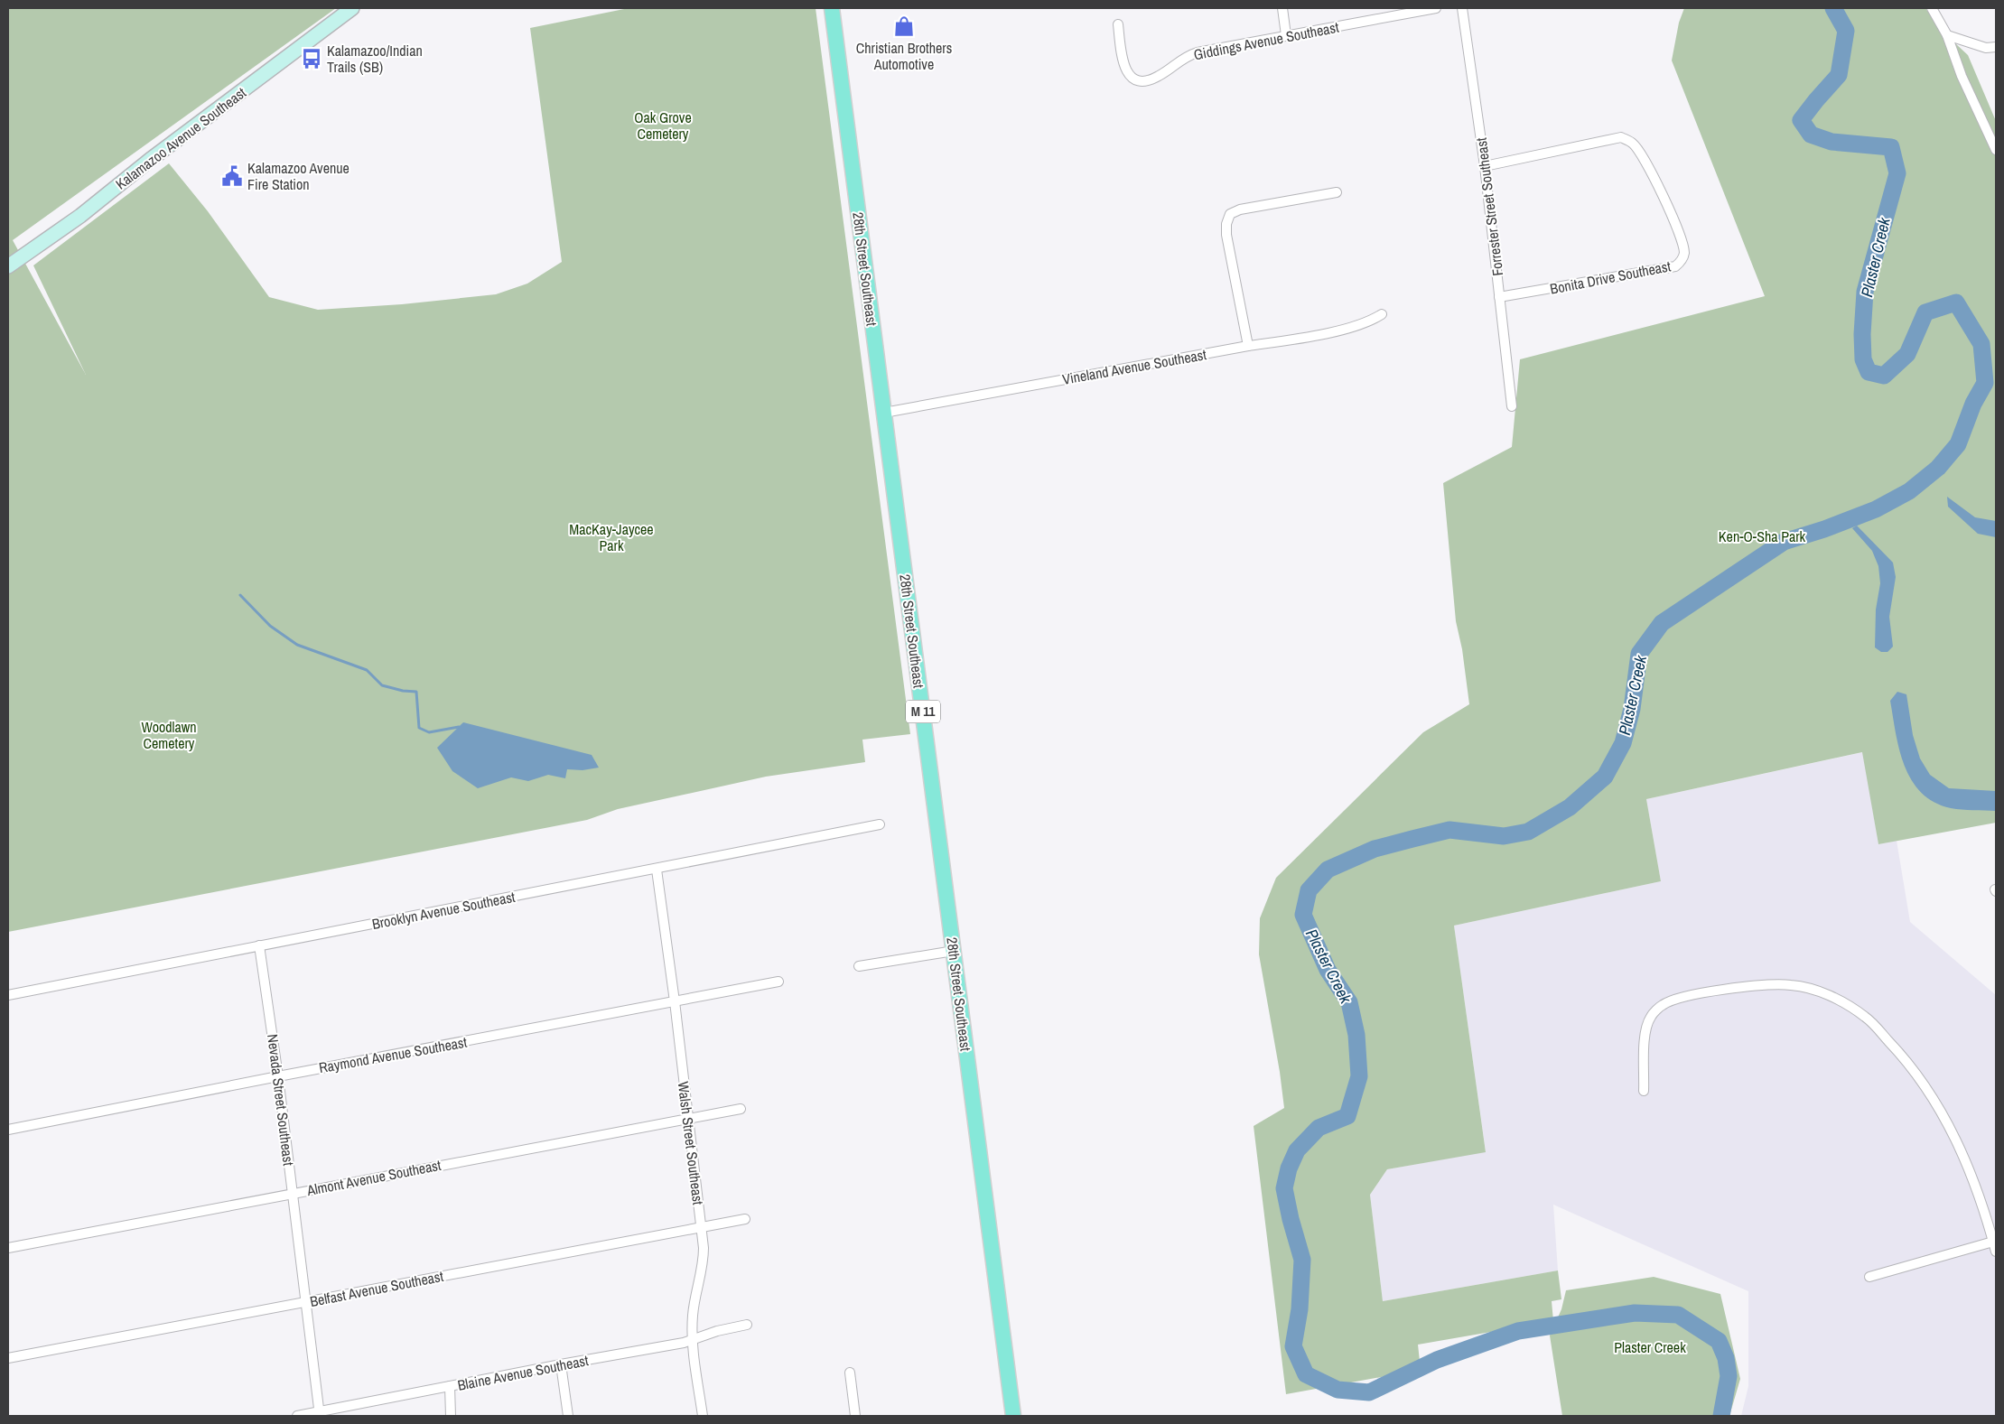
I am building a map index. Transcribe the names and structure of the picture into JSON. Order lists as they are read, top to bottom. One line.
{"streets":{"main road":["Kalamazoo Avenue Southeast","28th Street Southeast","M 11"],"street":["Giddings Avenue Southeast","Forrester Street Southeast","Bonita Drive Southeast","Vineland Avenue Southeast","Brooklyn Avenue Southeast","Raymond Avenue Southeast","Nevada Street Southeast","Walsh Street Southeast","Almont Avenue Southeast","Belfast Avenue Southeast","Blaine Avenue Southeast"]},"crossings":[["Forrester Street Southeast","Bonita Drive Southeast"],["28th Street Southeast","Vineland Avenue Southeast"],["Brooklyn Avenue Southeast","Nevada Street Southeast"],["Brooklyn Avenue Southeast","Walsh Street Southeast"],["Raymond Avenue Southeast","Nevada Street Southeast"],["Raymond Avenue Southeast","Walsh Street Southeast"],["Nevada Street Southeast","Almont Avenue Southeast"],["Nevada Street Southeast","Belfast Avenue Southeast"],["Nevada Street Southeast","Blaine Avenue Southeast"],["Walsh Street Southeast","Almont Avenue Southeast"],["Walsh Street Southeast","Belfast Avenue Southeast"],["Walsh Street Southeast","Blaine Avenue Southeast"]],"water":["Plaster Creek"],"parks":["Oak Grove Cemetery","MacKay-Jaycee Park","Ken-O-Sha Park","Woodlawn Cemetery","Plaster Creek"],"places":{"shop":["Christian Brothers Automotive"],"bus stop":["Kalamazoo/Indian Trails (SB)"],"public building":["Kalamazoo Avenue Fire Station"]}}
